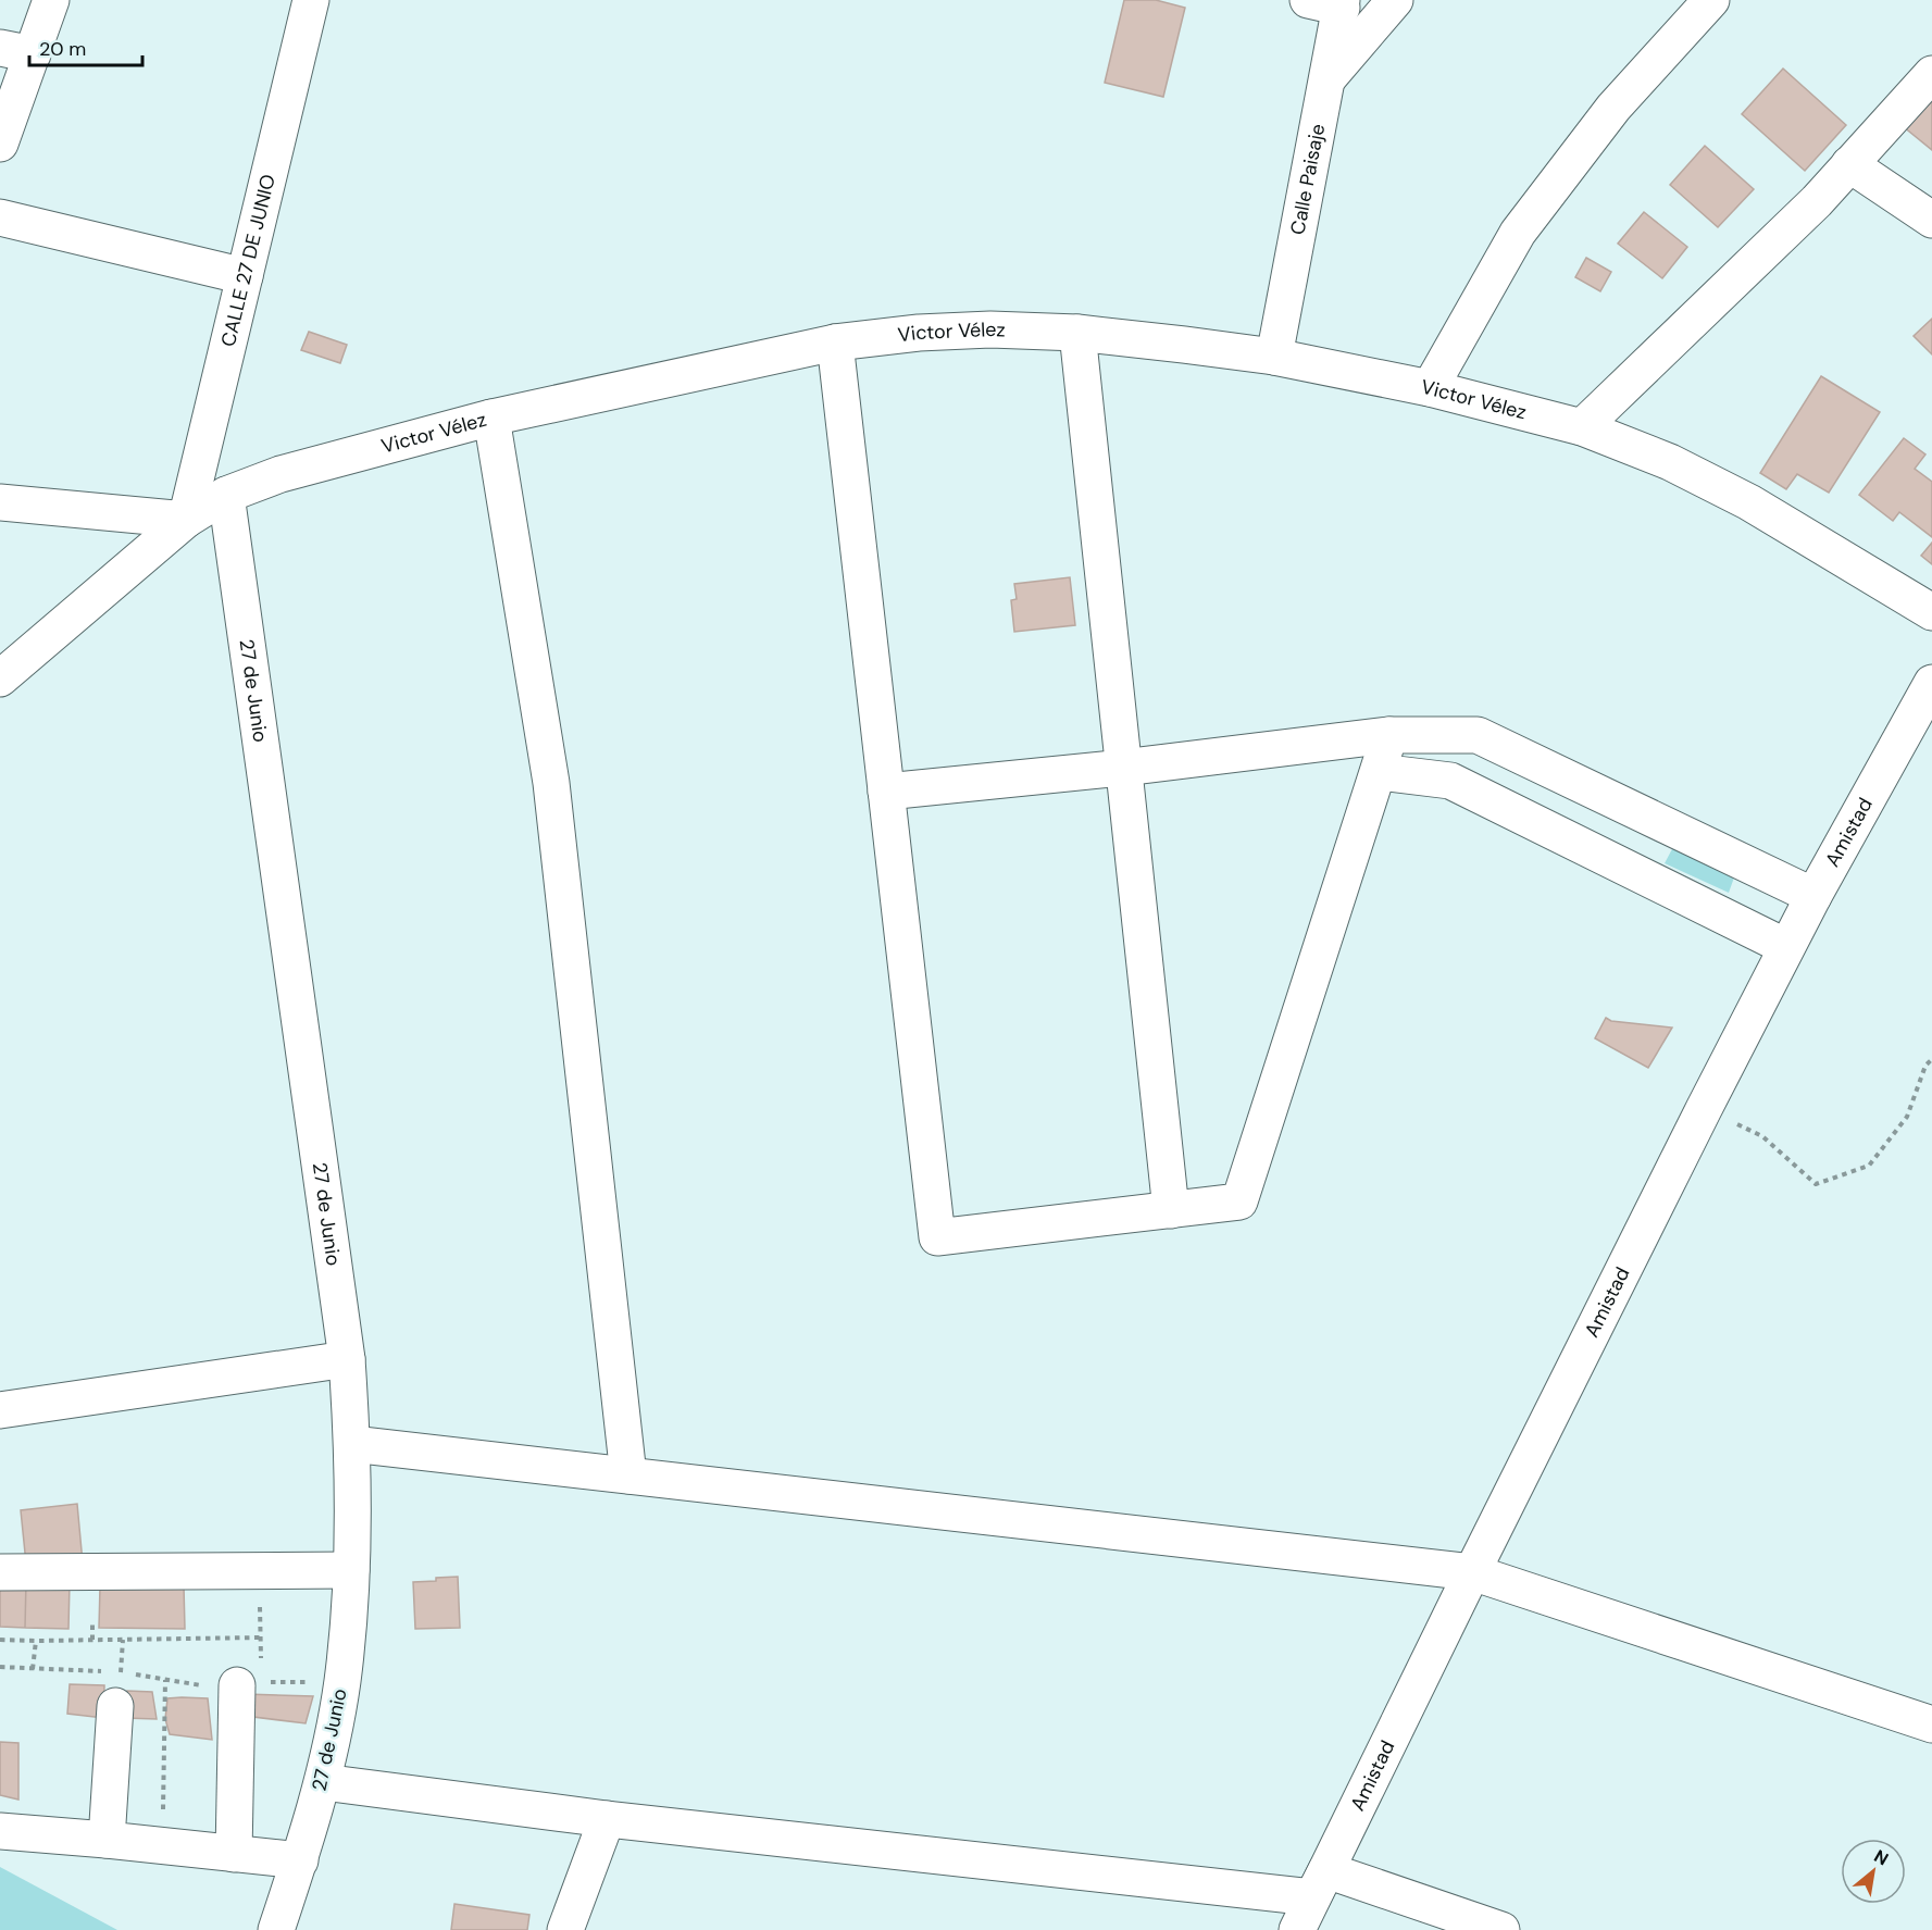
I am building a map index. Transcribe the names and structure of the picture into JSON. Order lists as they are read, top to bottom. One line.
{"streets":{"street":["Calle Paisaje","CALLE 27 DE JUNIO","Victor Vélez","27 de Junio","Amistad"]},"crossings":[["Calle Paisaje","Victor Vélez"],["CALLE 27 DE JUNIO","Victor Vélez"],["Victor Vélez","27 de Junio"]],"scale_bar":"20 m","north":"top right"}
